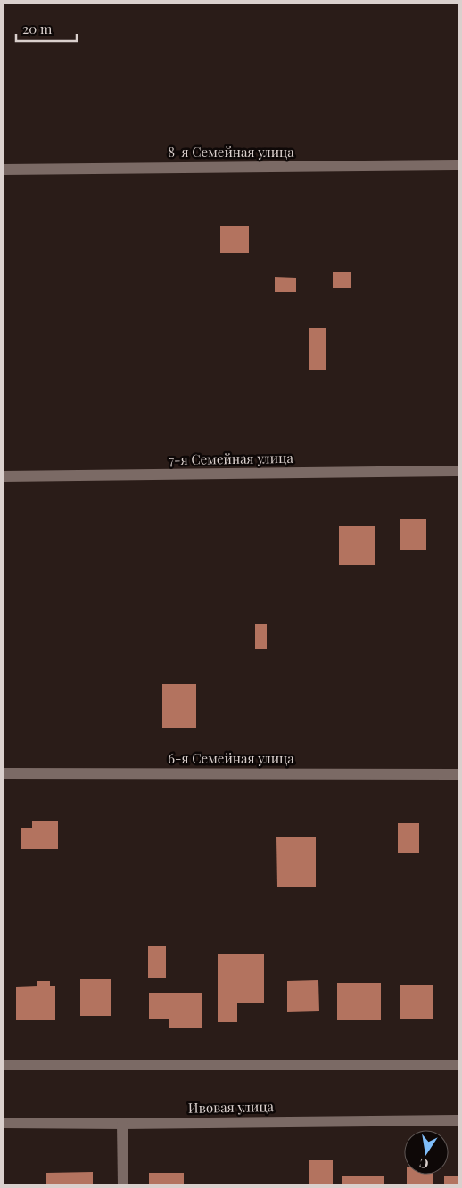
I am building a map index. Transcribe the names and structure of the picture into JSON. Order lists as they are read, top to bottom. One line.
{"streets":{"street":["8-я Семейная улица","7-я Семейная улица","6-я Семейная улица","Ивовая улица"]},"scale_bar":"20 m","north":"bottom"}
